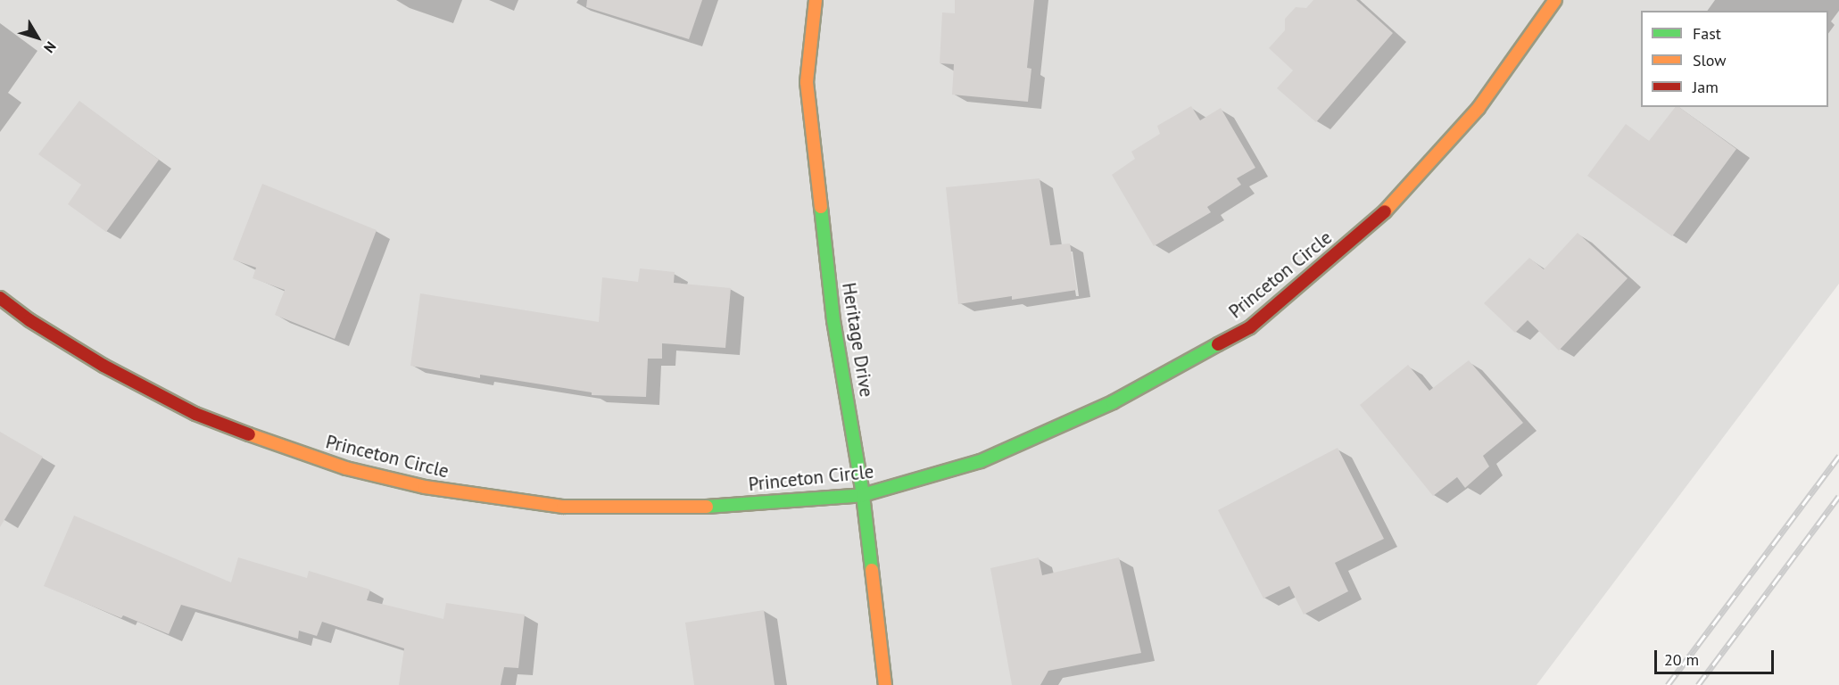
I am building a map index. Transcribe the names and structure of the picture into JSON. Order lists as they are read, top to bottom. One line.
{"streets":{"street":["Princeton Circle","Heritage Drive"]},"crossings":[["Princeton Circle","Heritage Drive"]],"legend":["Fast","Slow","Jam"],"scale_bar":"20 m","north":"bottom right"}
